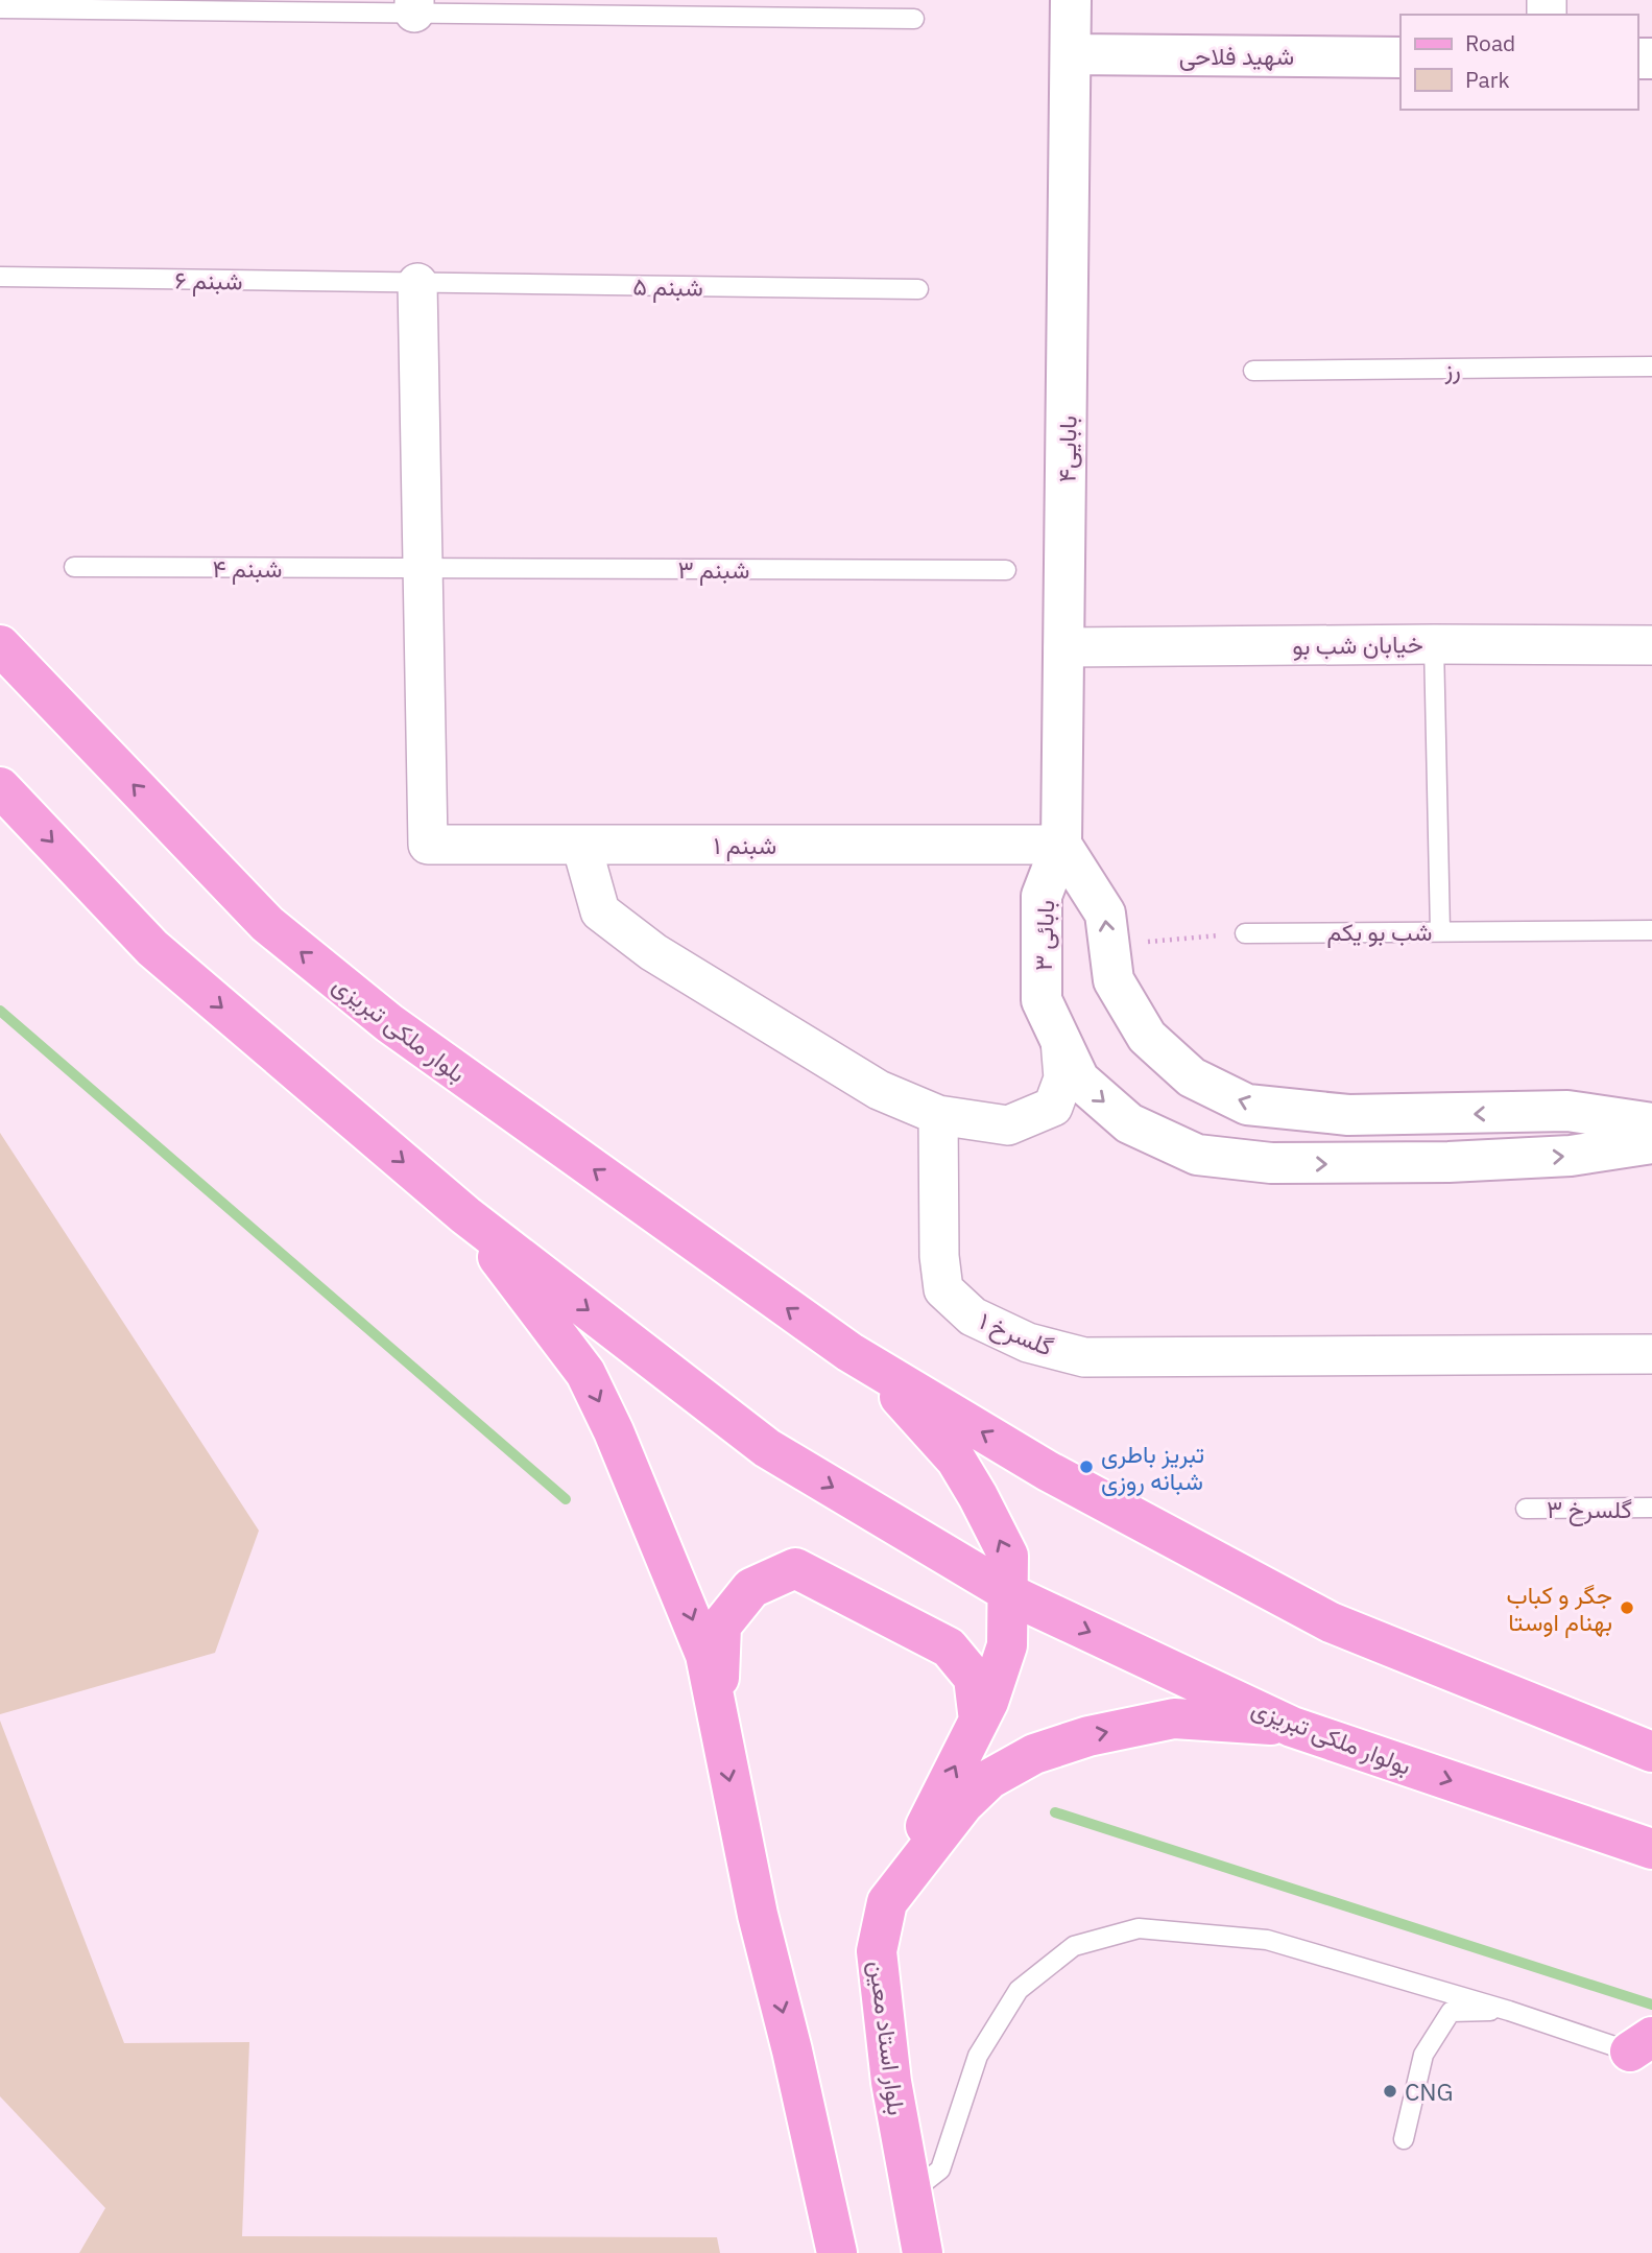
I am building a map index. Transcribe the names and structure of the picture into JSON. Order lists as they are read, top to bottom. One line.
{"streets":{"main road":["شهید فلاحی","بابایی۴","بابائی ۳","بلوار ملکى تبریزى","بولوار ملکی تبریزی","بلوار استاد معین"],"street":["خیابان شب بو","شبنم ۱","گلسرخ ۱"],"lane":["شبنم ۶","شبنم ۵","رز","شبنم ۴","شبنم ۳","شب بو یکم","گلسرخ ۳"]},"crossings":[["شهید فلاحی","بابایی۴"],["شبنم ۶","شبنم ۵"],["بابایی۴","خیابان شب بو"],["بابایی۴","شبنم ۱"],["بابایی۴","بابائی ۳"],["شبنم ۴","شبنم ۳"],["شبنم ۴","شبنم ۱"],["شبنم ۳","شبنم ۱"],["شبنم ۱","بابائی ۳"],["بولوار ملکی تبریزی","بلوار استاد معین"]],"one_way":["بلوار استاد معین"],"places":["تبریز باطری شبانه روزی","جگر و کباب بهنام اوستا","CNG"],"legend":["Road","Park"]}
